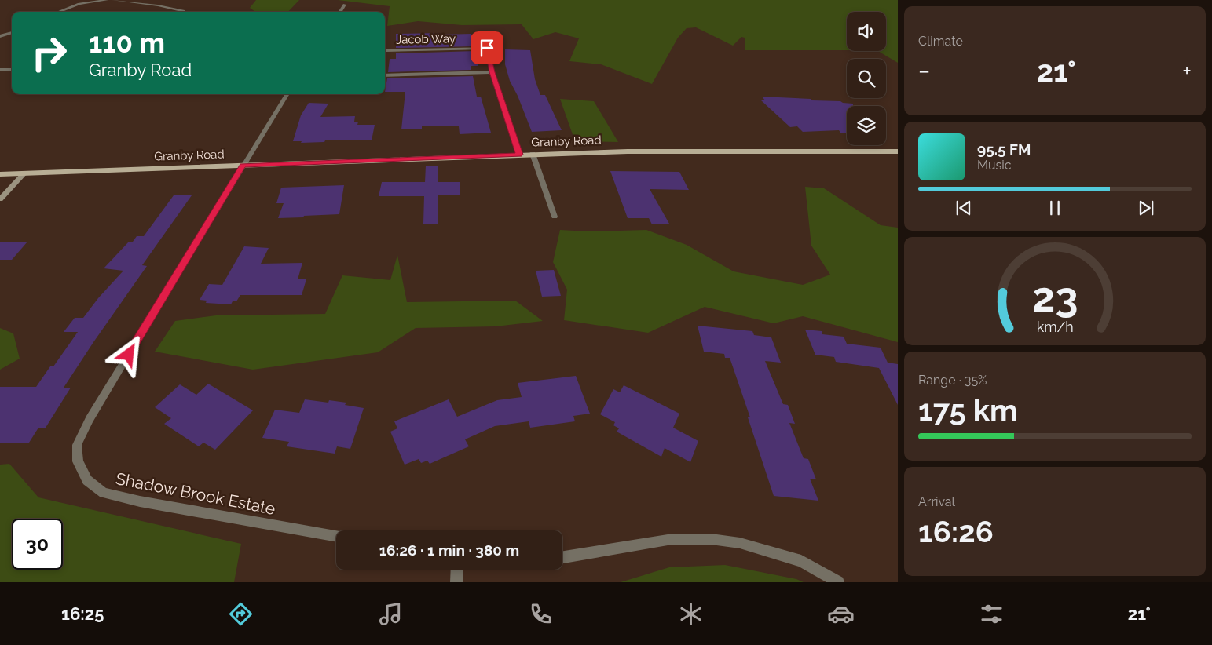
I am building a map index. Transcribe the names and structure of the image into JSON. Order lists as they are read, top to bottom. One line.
{"streets":{"main road":["Granby Road"],"street":["Jacob Way","Shadow Brook Estate"]},"crossings":[["Jacob Way","Granby Road"],["Granby Road","Shadow Brook Estate"]],"page":{"tile":["Climate",["Range · 35%","175 km"],["Arrival","16:26"]],"turn":["110 m","Granby Road"],"heat":["−","21°","+"],"song":["95.5 FM","Music"],"limit":"30","trip":"16:26 · 1 min · 380 m","tabs":["16:25","21°"],"gauge":["23","km/h"]}}
